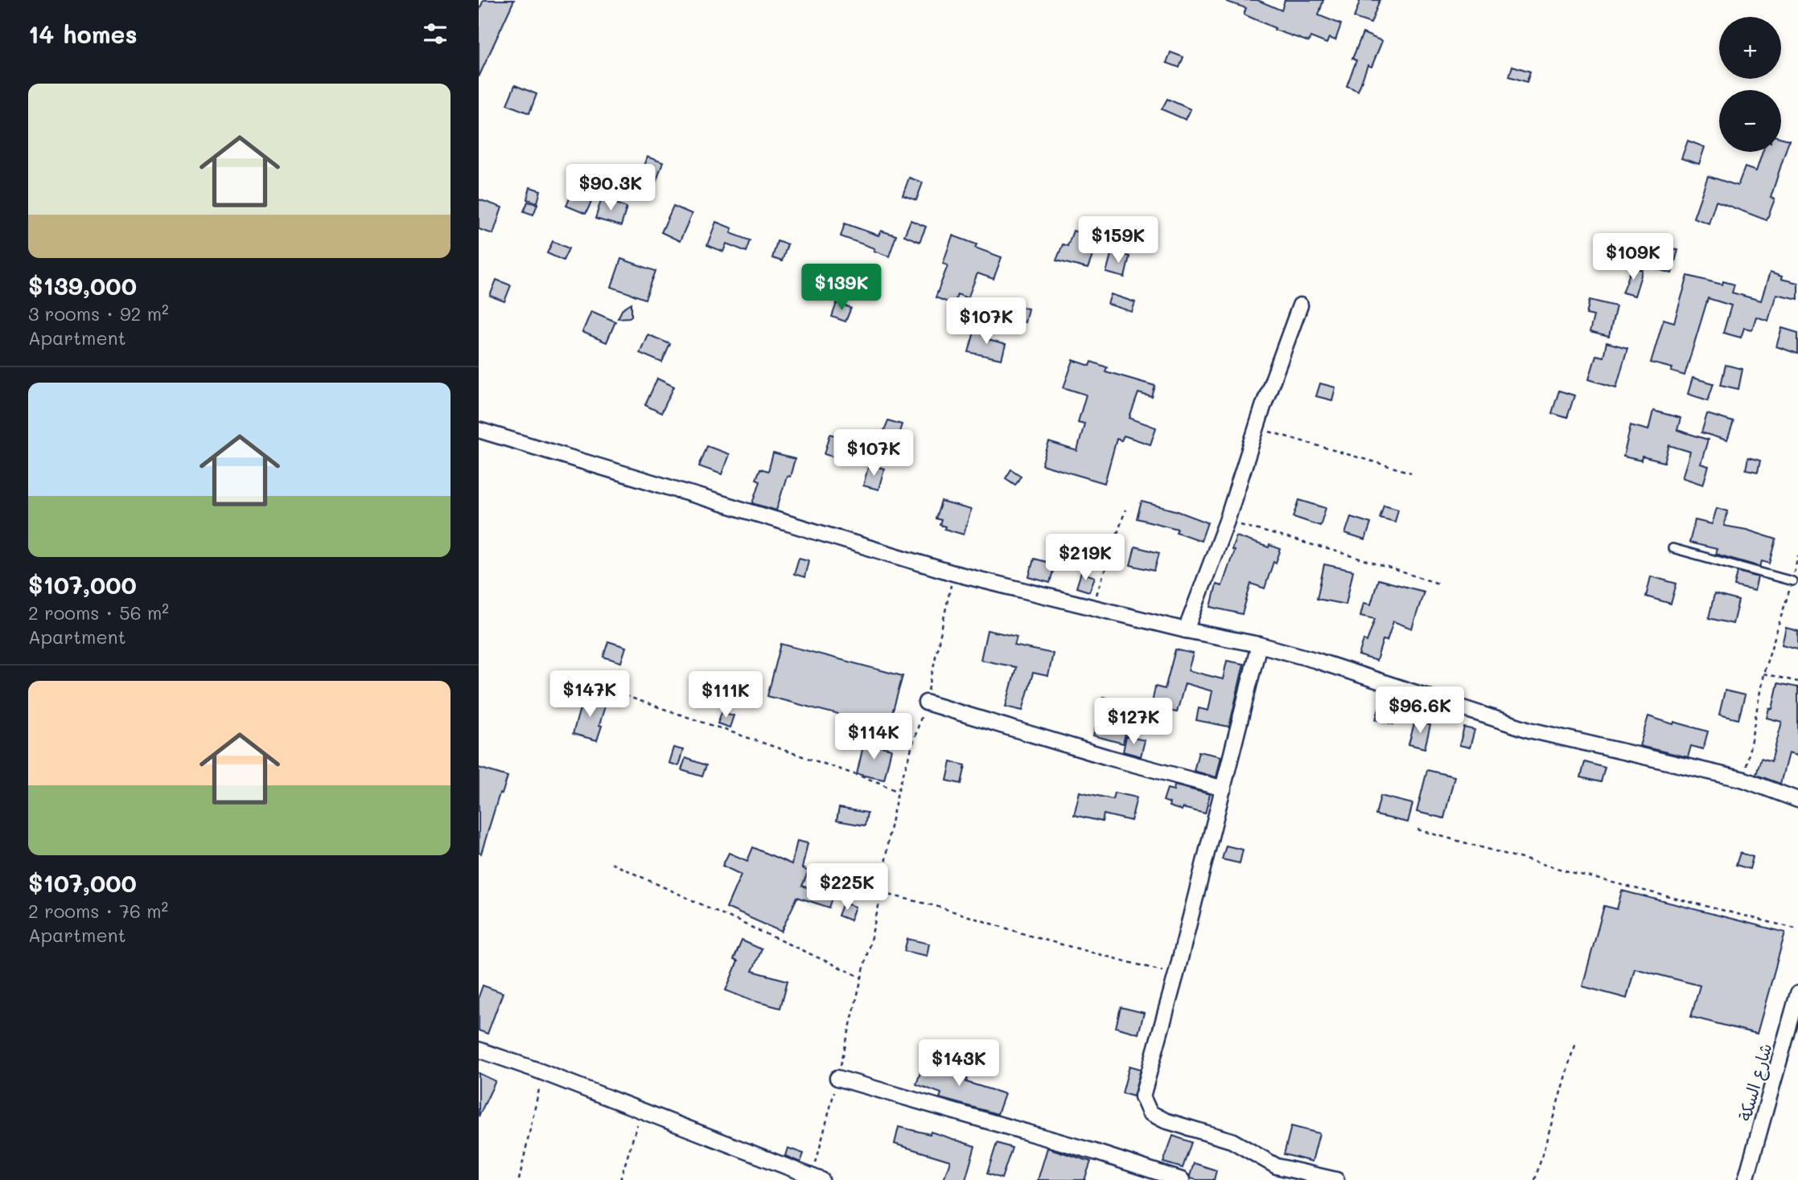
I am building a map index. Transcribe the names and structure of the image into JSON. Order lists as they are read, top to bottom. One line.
{"streets":{"street":["شارع السكة"]},"page":{"heading":"14 homes","map_buttons":["+","−"],"list":[{"name":"$139,000","note":"3 rooms · 92 m² · Apartment"},{"name":"$107,000","note":"2 rooms · 56 m² · Apartment"},{"name":"$107,000","note":"2 rooms · 76 m² · Apartment"}],"price":["$90.3K","$159K","$109K","$139K","$107K","$107K","$219K","$147K","$111K","$96.6K","$127K","$114K","$225K","$143K"]}}
